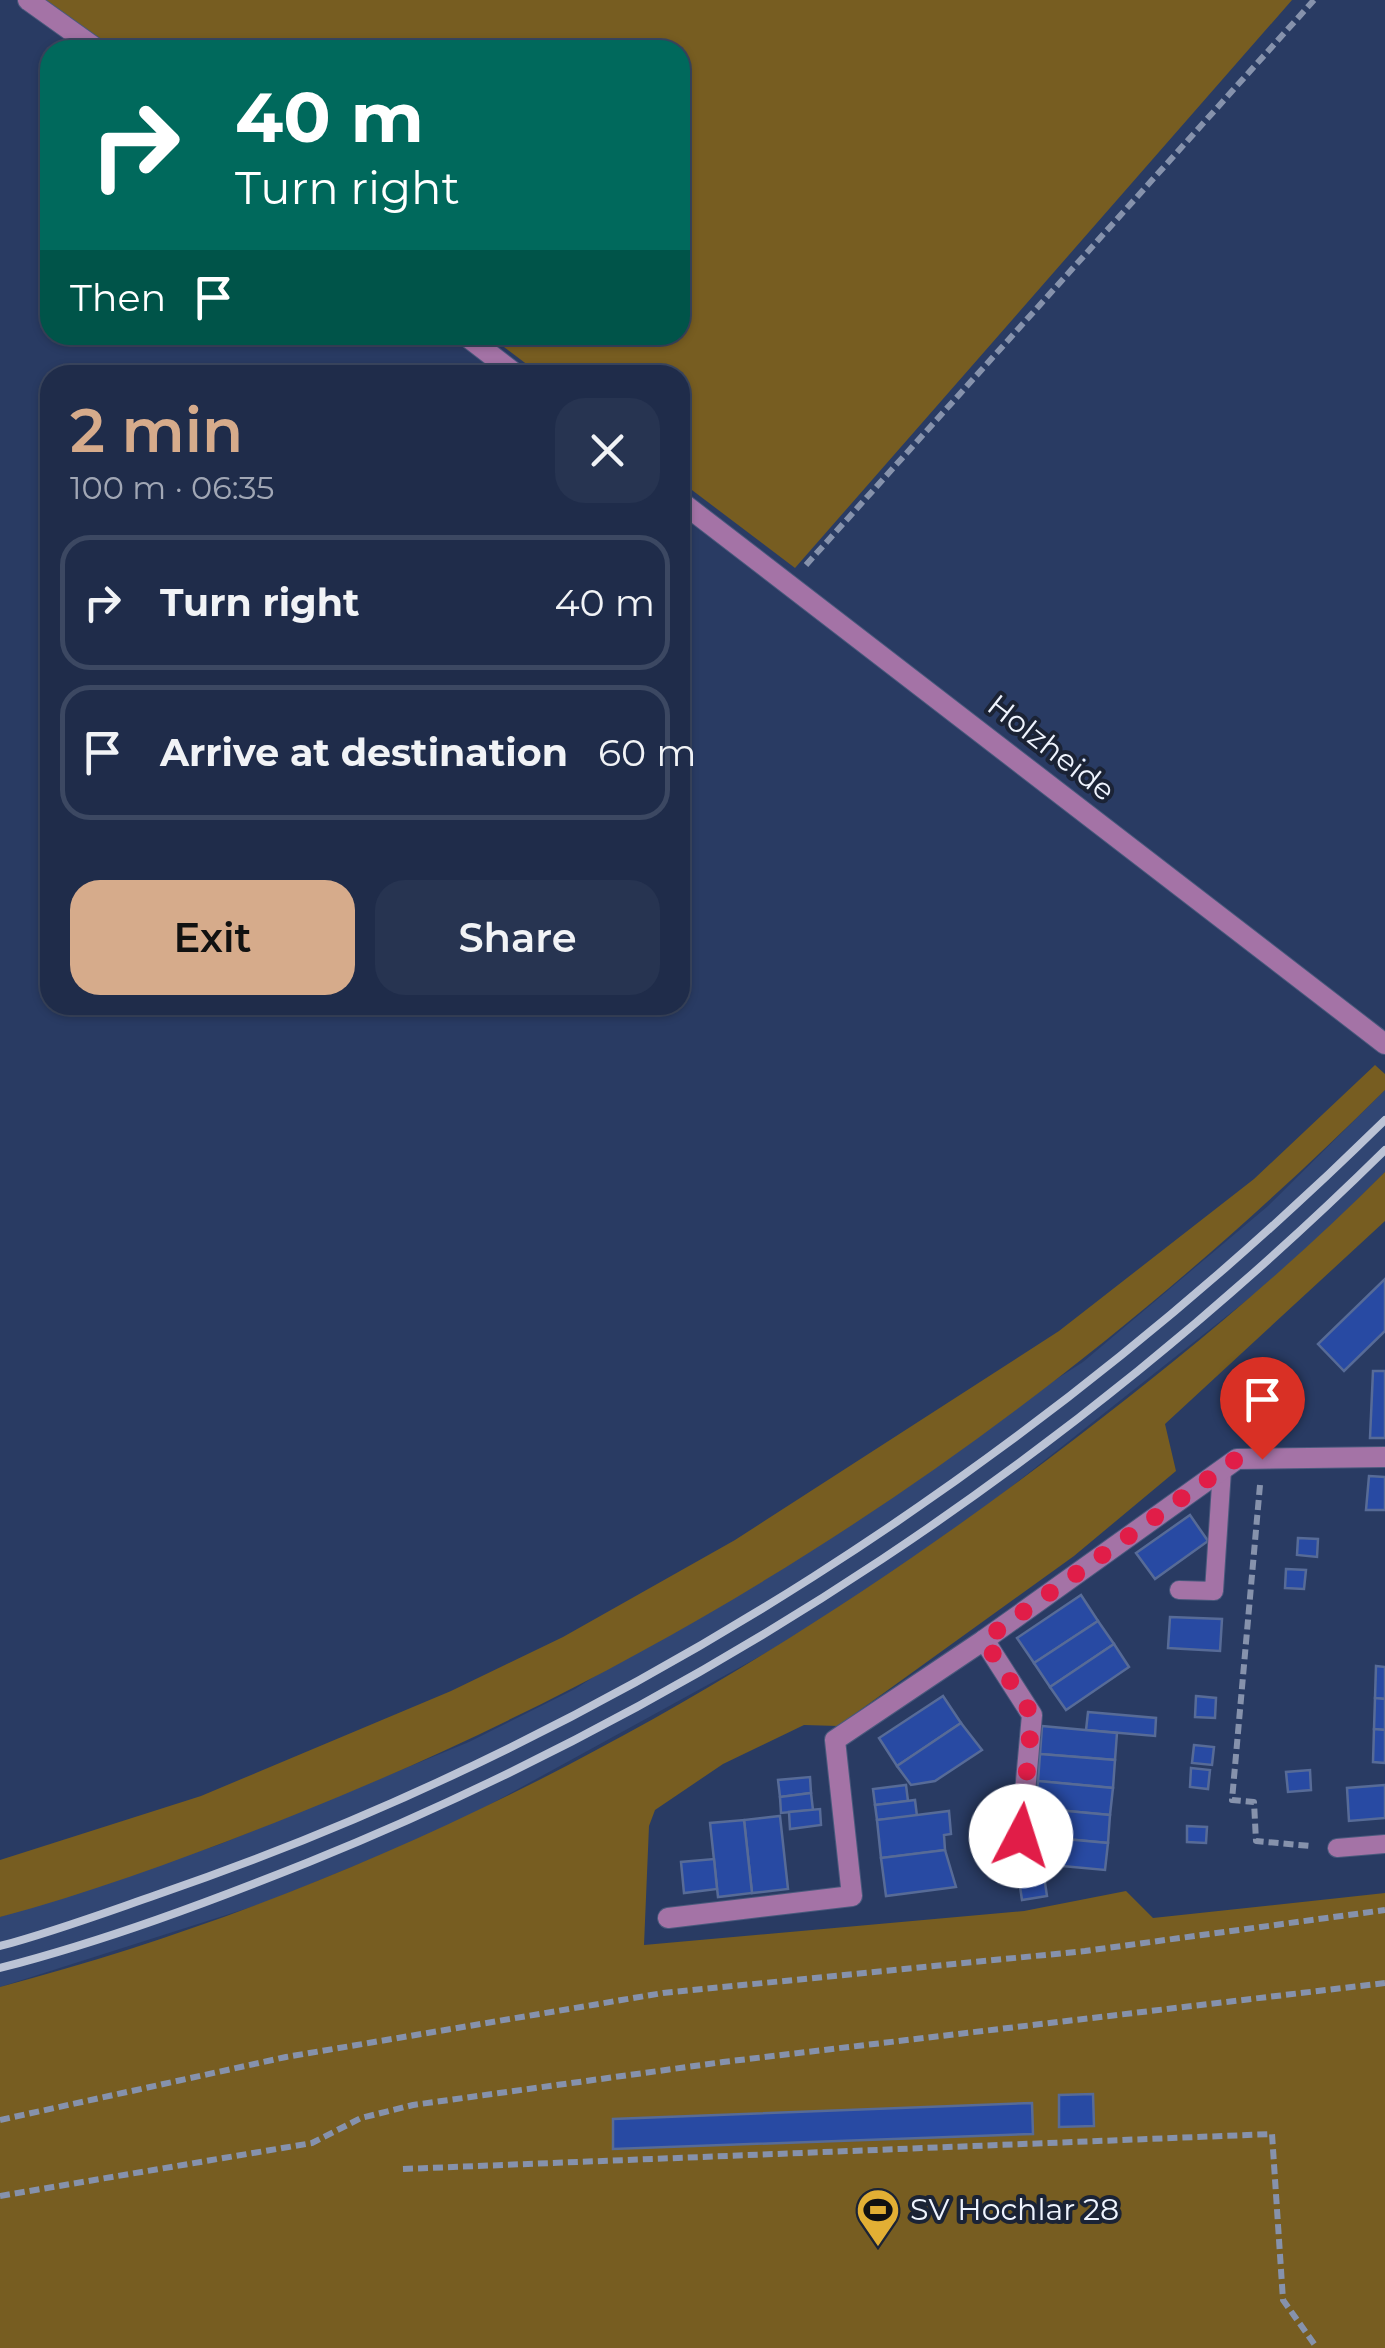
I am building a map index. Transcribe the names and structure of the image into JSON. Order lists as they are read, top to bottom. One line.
{"streets":{"street":["Holzheide"]},"places":{"sports":["SV Hochlar 28"]},"page":{"turn":["40 m","Turn right"],"then":"Then","heading":["2 min","100 m · 06:35"],"list":[{"name":"Turn right","value":"40 m"},{"name":"Arrive at destination","value":"60 m"}],"buttons":["Exit","Share"]}}
